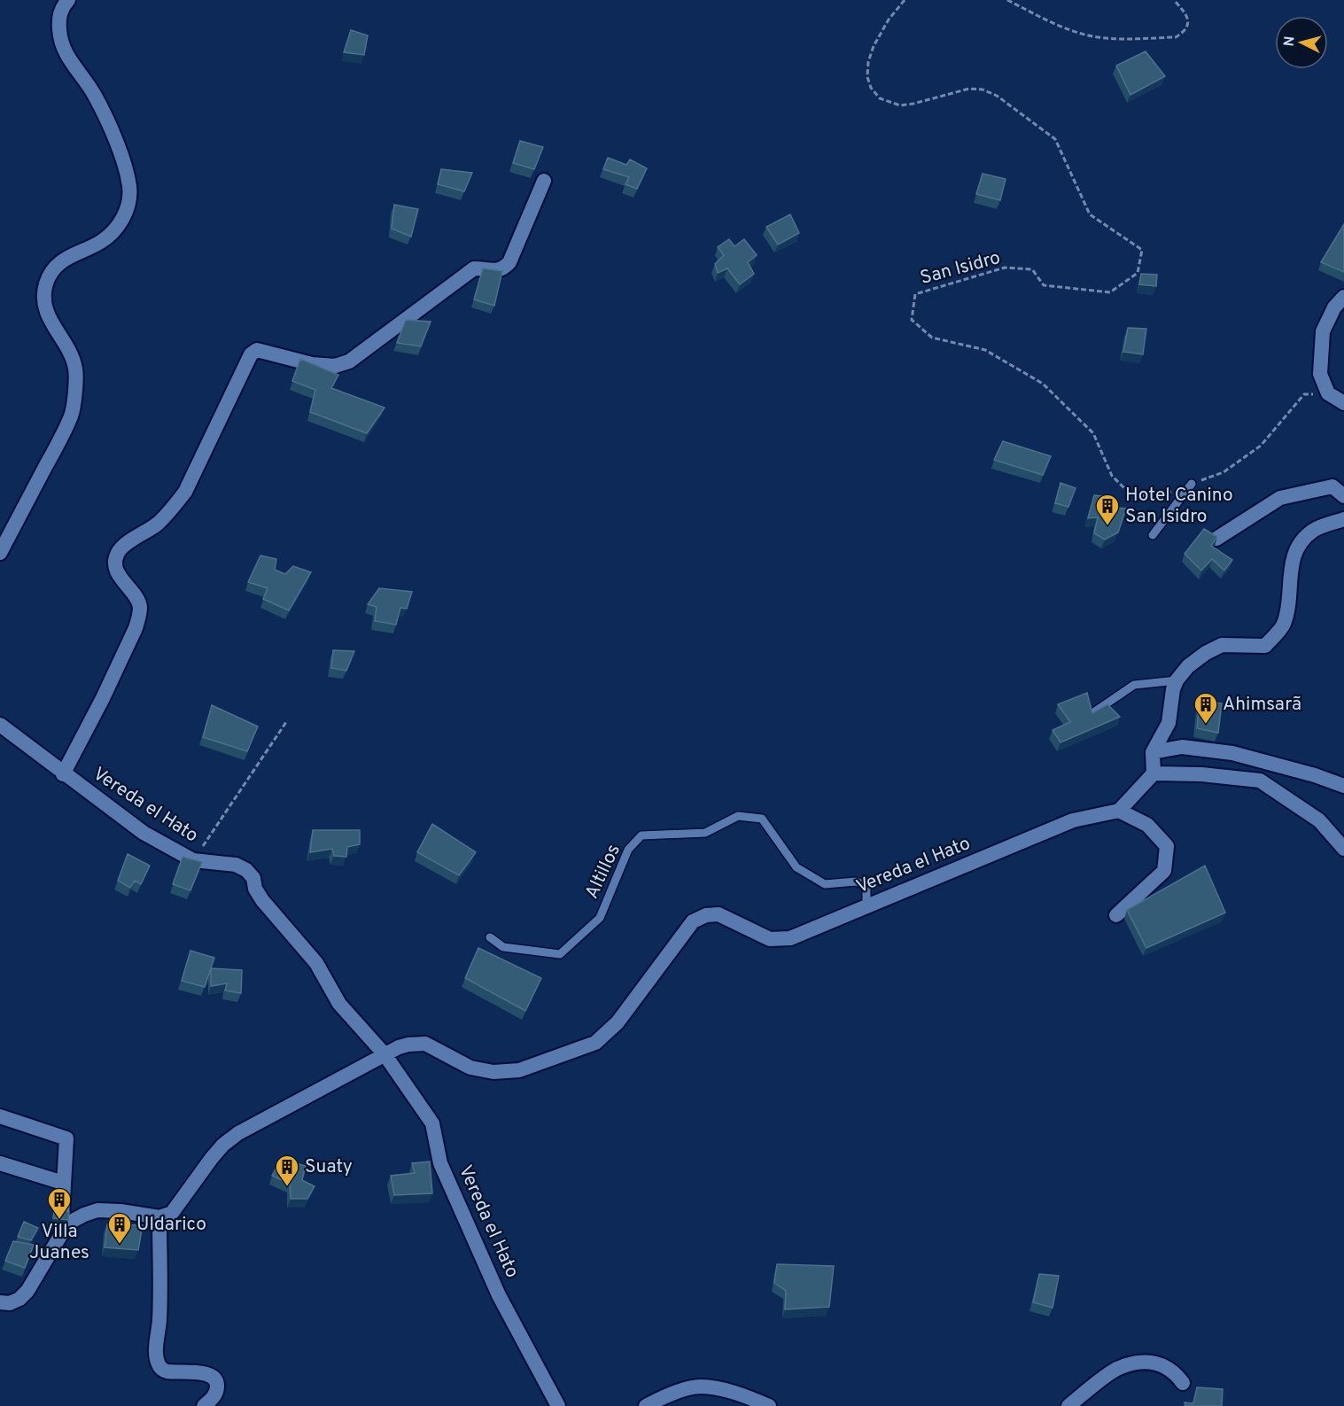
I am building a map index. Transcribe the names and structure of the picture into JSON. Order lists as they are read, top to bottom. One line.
{"streets":{"street":["Vereda el Hato"],"lane":["Altillos"],"path":["San Isidro"]},"crossings":[["Vereda el Hato","Altillos"]],"places":{"building":["Hotel Canino San Isidro","Ahimsarã","Suaty","Villa Juanes","Uldarico"]},"north":"left"}
